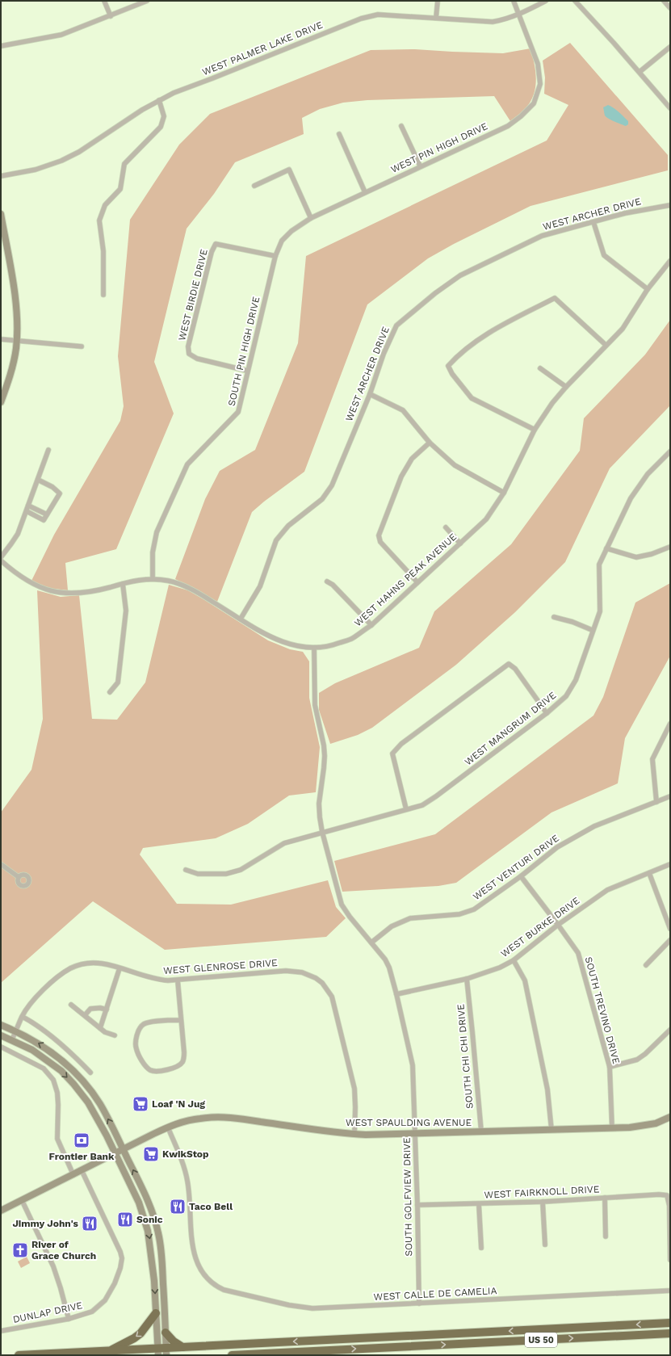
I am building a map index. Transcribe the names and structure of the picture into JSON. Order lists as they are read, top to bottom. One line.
{"streets":{"highway":["US 50"],"main road":["WEST SPAULDING AVENUE"],"street":["WEST PALMER LAKE DRIVE","WEST PIN HIGH DRIVE","WEST ARCHER DRIVE","WEST BIRDIE DRIVE","SOUTH PIN HIGH DRIVE","WEST HAHNS PEAK AVENUE","WEST MANGRUM DRIVE","WEST VENTURI DRIVE","WEST BURKE DRIVE","WEST GLENROSE DRIVE","SOUTH TREVINO DRIVE","SOUTH CHI CHI DRIVE","WEST FAIRKNOLL DRIVE","SOUTH GOLFVIEW DRIVE","WEST CALLE DE CAMELIA","DUNLAP DRIVE"]},"crossings":[["WEST PALMER LAKE DRIVE","WEST PIN HIGH DRIVE"],["WEST PIN HIGH DRIVE","WEST BIRDIE DRIVE"],["WEST PIN HIGH DRIVE","SOUTH PIN HIGH DRIVE"],["WEST ARCHER DRIVE","WEST HAHNS PEAK AVENUE"],["WEST BIRDIE DRIVE","SOUTH PIN HIGH DRIVE"],["SOUTH PIN HIGH DRIVE","WEST HAHNS PEAK AVENUE"],["WEST HAHNS PEAK AVENUE","SOUTH GOLFVIEW DRIVE"],["WEST MANGRUM DRIVE","SOUTH GOLFVIEW DRIVE"],["WEST VENTURI DRIVE","SOUTH TREVINO DRIVE"],["WEST VENTURI DRIVE","SOUTH GOLFVIEW DRIVE"],["WEST BURKE DRIVE","SOUTH TREVINO DRIVE"],["WEST BURKE DRIVE","SOUTH CHI CHI DRIVE"],["WEST BURKE DRIVE","SOUTH GOLFVIEW DRIVE"],["WEST GLENROSE DRIVE","WEST SPAULDING AVENUE"],["SOUTH TREVINO DRIVE","WEST SPAULDING AVENUE"],["SOUTH CHI CHI DRIVE","WEST SPAULDING AVENUE"],["WEST SPAULDING AVENUE","SOUTH GOLFVIEW DRIVE"],["WEST SPAULDING AVENUE","WEST CALLE DE CAMELIA"],["WEST SPAULDING AVENUE","DUNLAP DRIVE"],["WEST FAIRKNOLL DRIVE","SOUTH GOLFVIEW DRIVE"],["SOUTH GOLFVIEW DRIVE","WEST CALLE DE CAMELIA"]],"places":{"supermarket":["Loaf 'N Jug","KwikStop"],"bank":["Frontier Bank"],"restaurant":["Taco Bell","Sonic","Jimmy John's"],"church":["River of Grace Church"]}}
